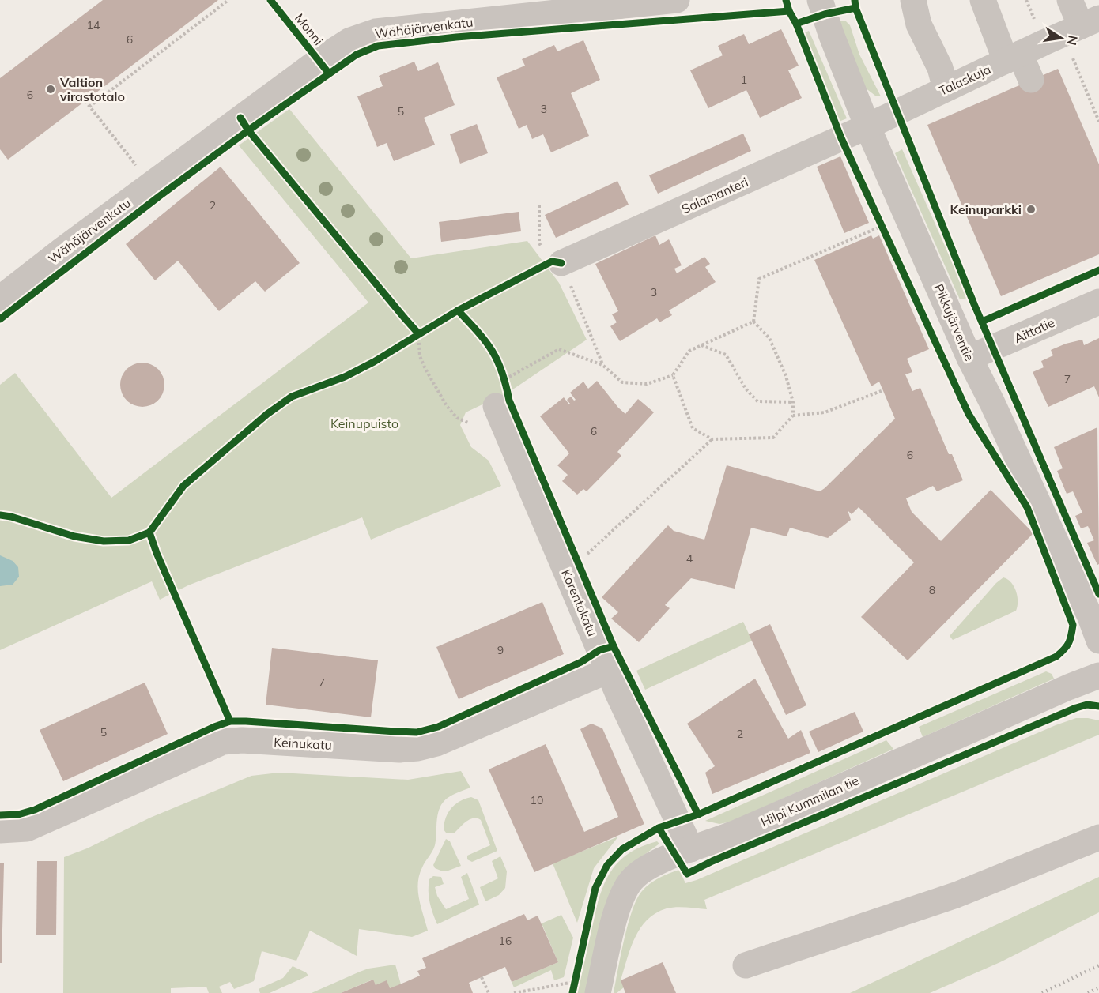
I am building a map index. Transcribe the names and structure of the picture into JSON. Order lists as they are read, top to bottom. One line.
{"streets":{"street":["Wähäjärvenkatu","Talaskuja","Salamanteri","Pikkujärventie","Aittatie","Korentokatu","Keinukatu","Hilpi Kummilan tie"],"cycle path":["Monni"]},"crossings":[["Talaskuja","Salamanteri"],["Talaskuja","Pikkujärventie"],["Salamanteri","Pikkujärventie"],["Pikkujärventie","Aittatie"],["Korentokatu","Keinukatu"],["Korentokatu","Hilpi Kummilan tie"]],"parks":["Keinupuisto"],"places":["Valtion virastotalo","Keinuparkki"],"house_numbers":["14","6","1","6","3","5","2","3","7","6","6","4","8","9","7","5","2","10","16"],"north":"right"}
